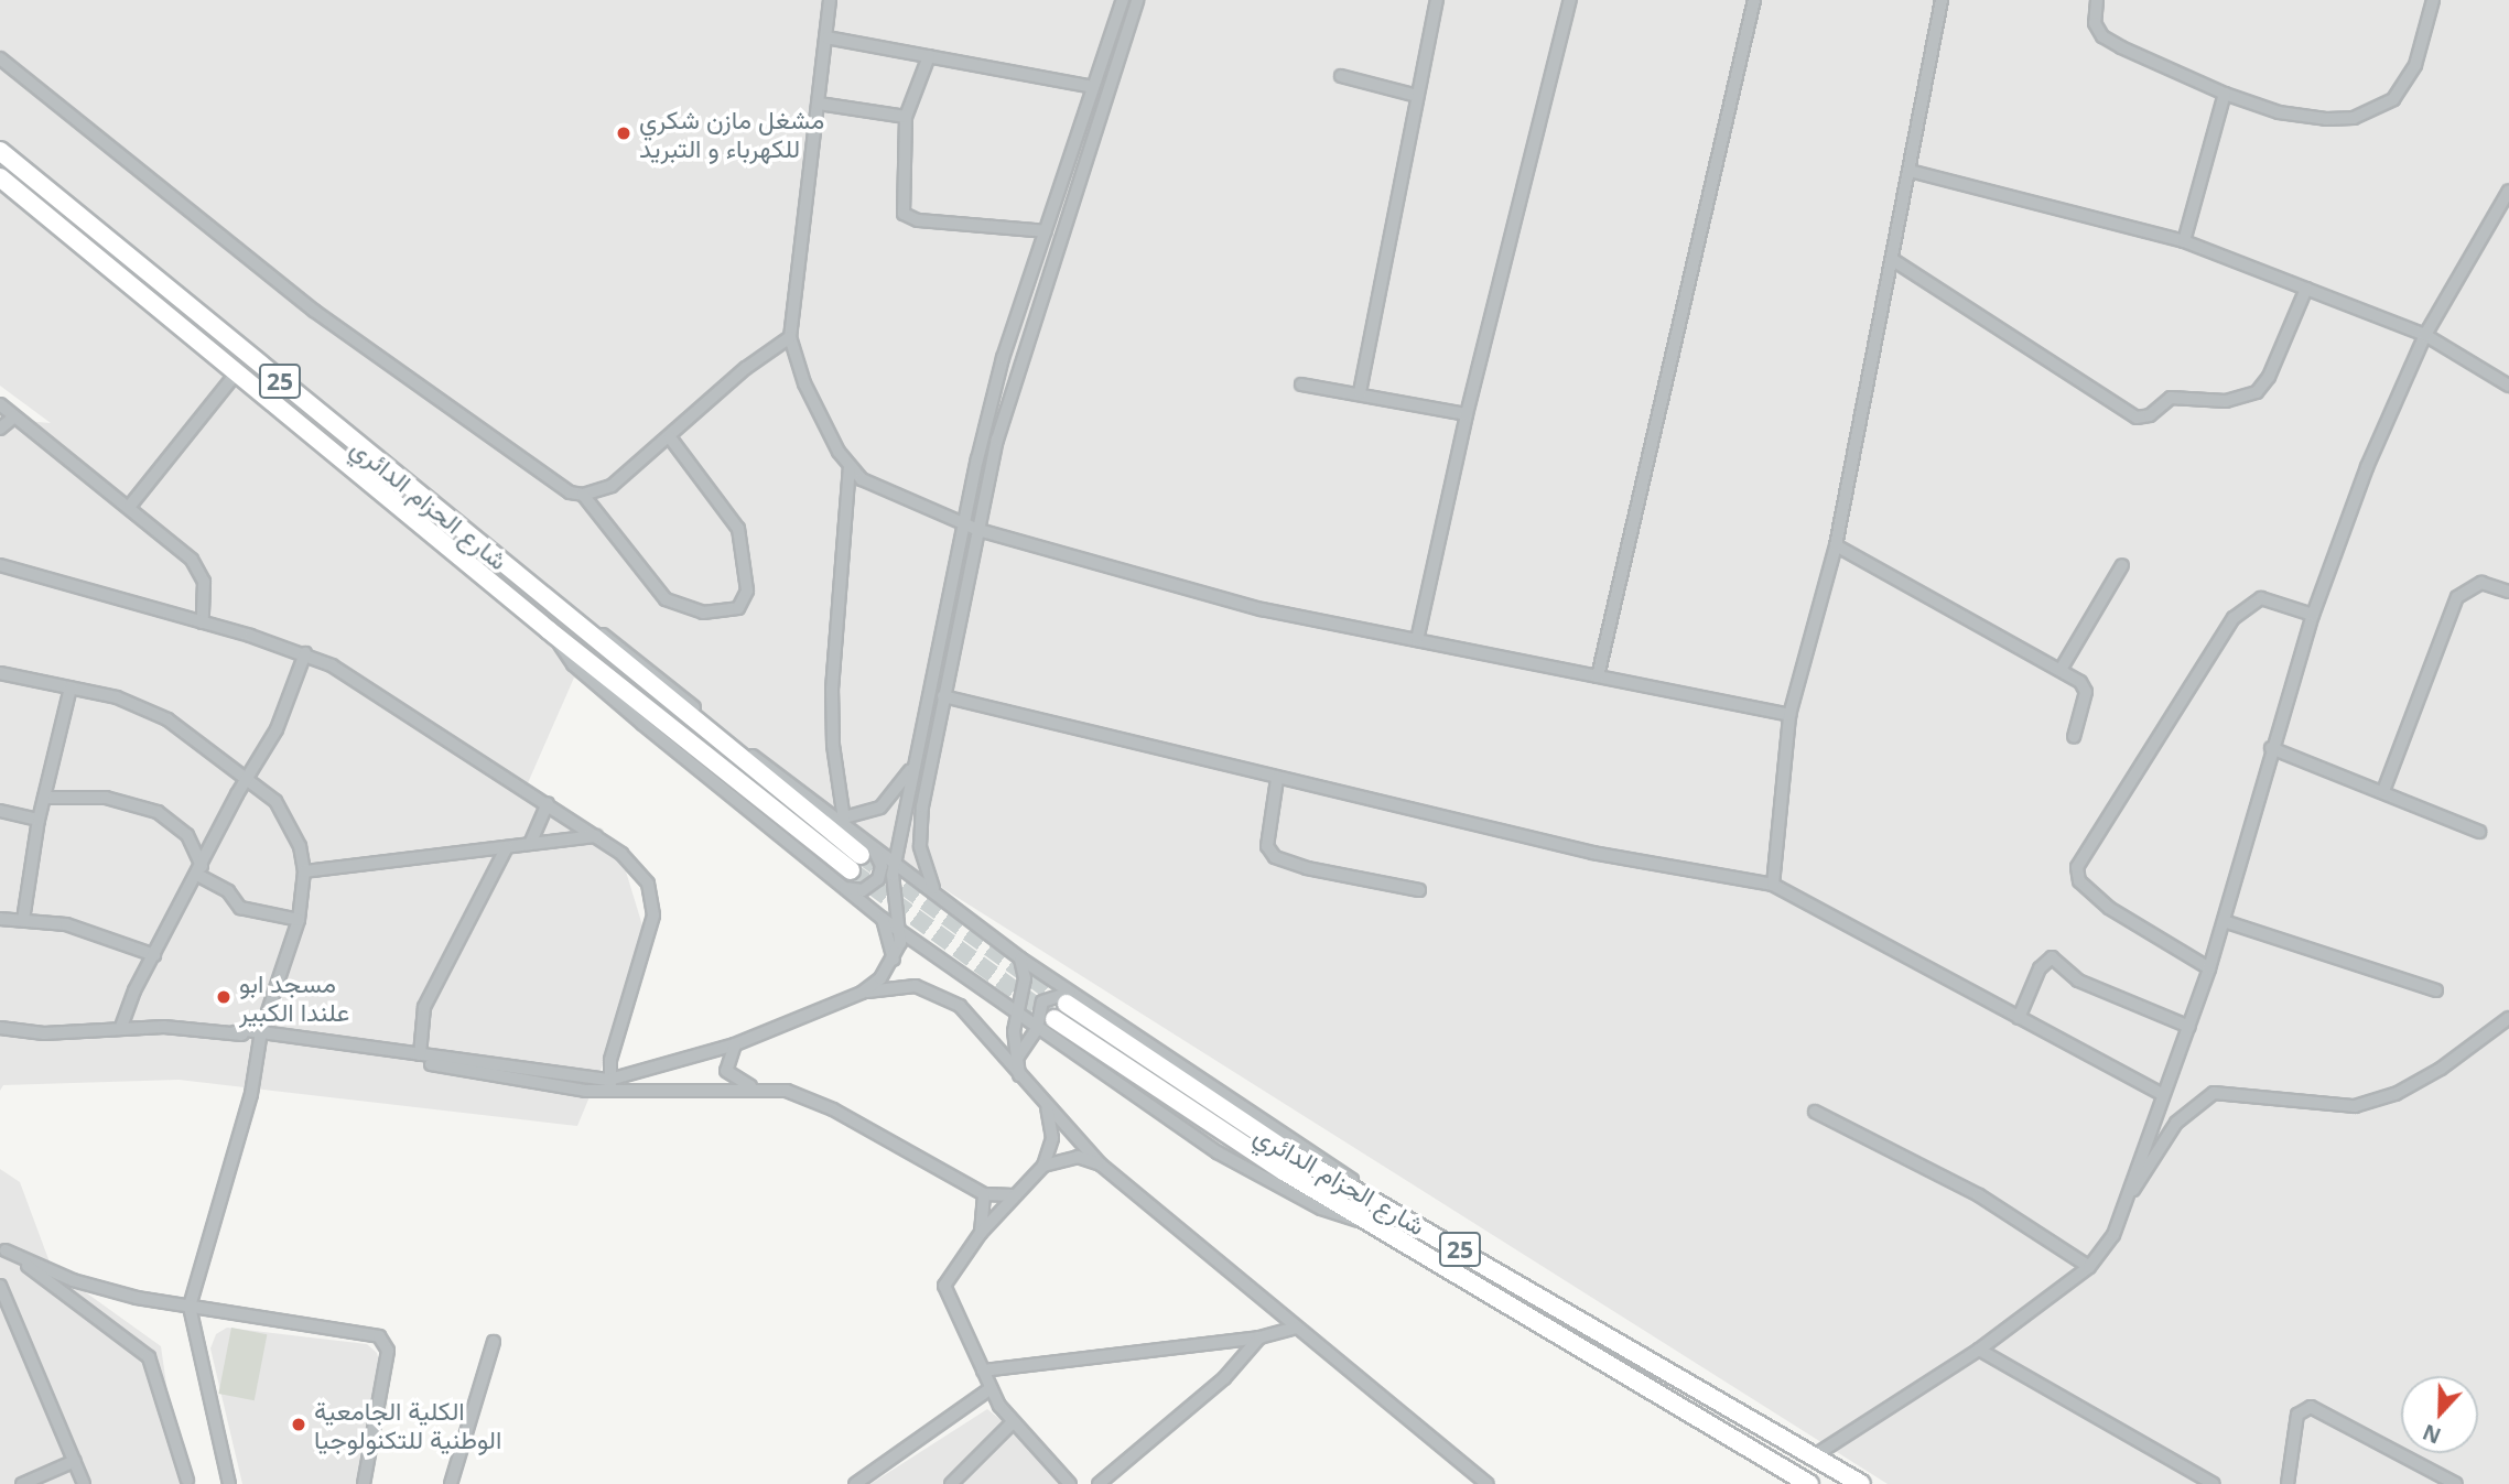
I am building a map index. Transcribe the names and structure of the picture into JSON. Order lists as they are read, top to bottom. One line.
{"streets":{"highway":["25","شارع الحزام الدائري"]},"places":["مشغل مازن شكري للكهرباء و التبريد","مسجد ابو علندا الكبير","الكلية الجامعية الوطنية للتكنولوجيا"],"north":"bottom"}
